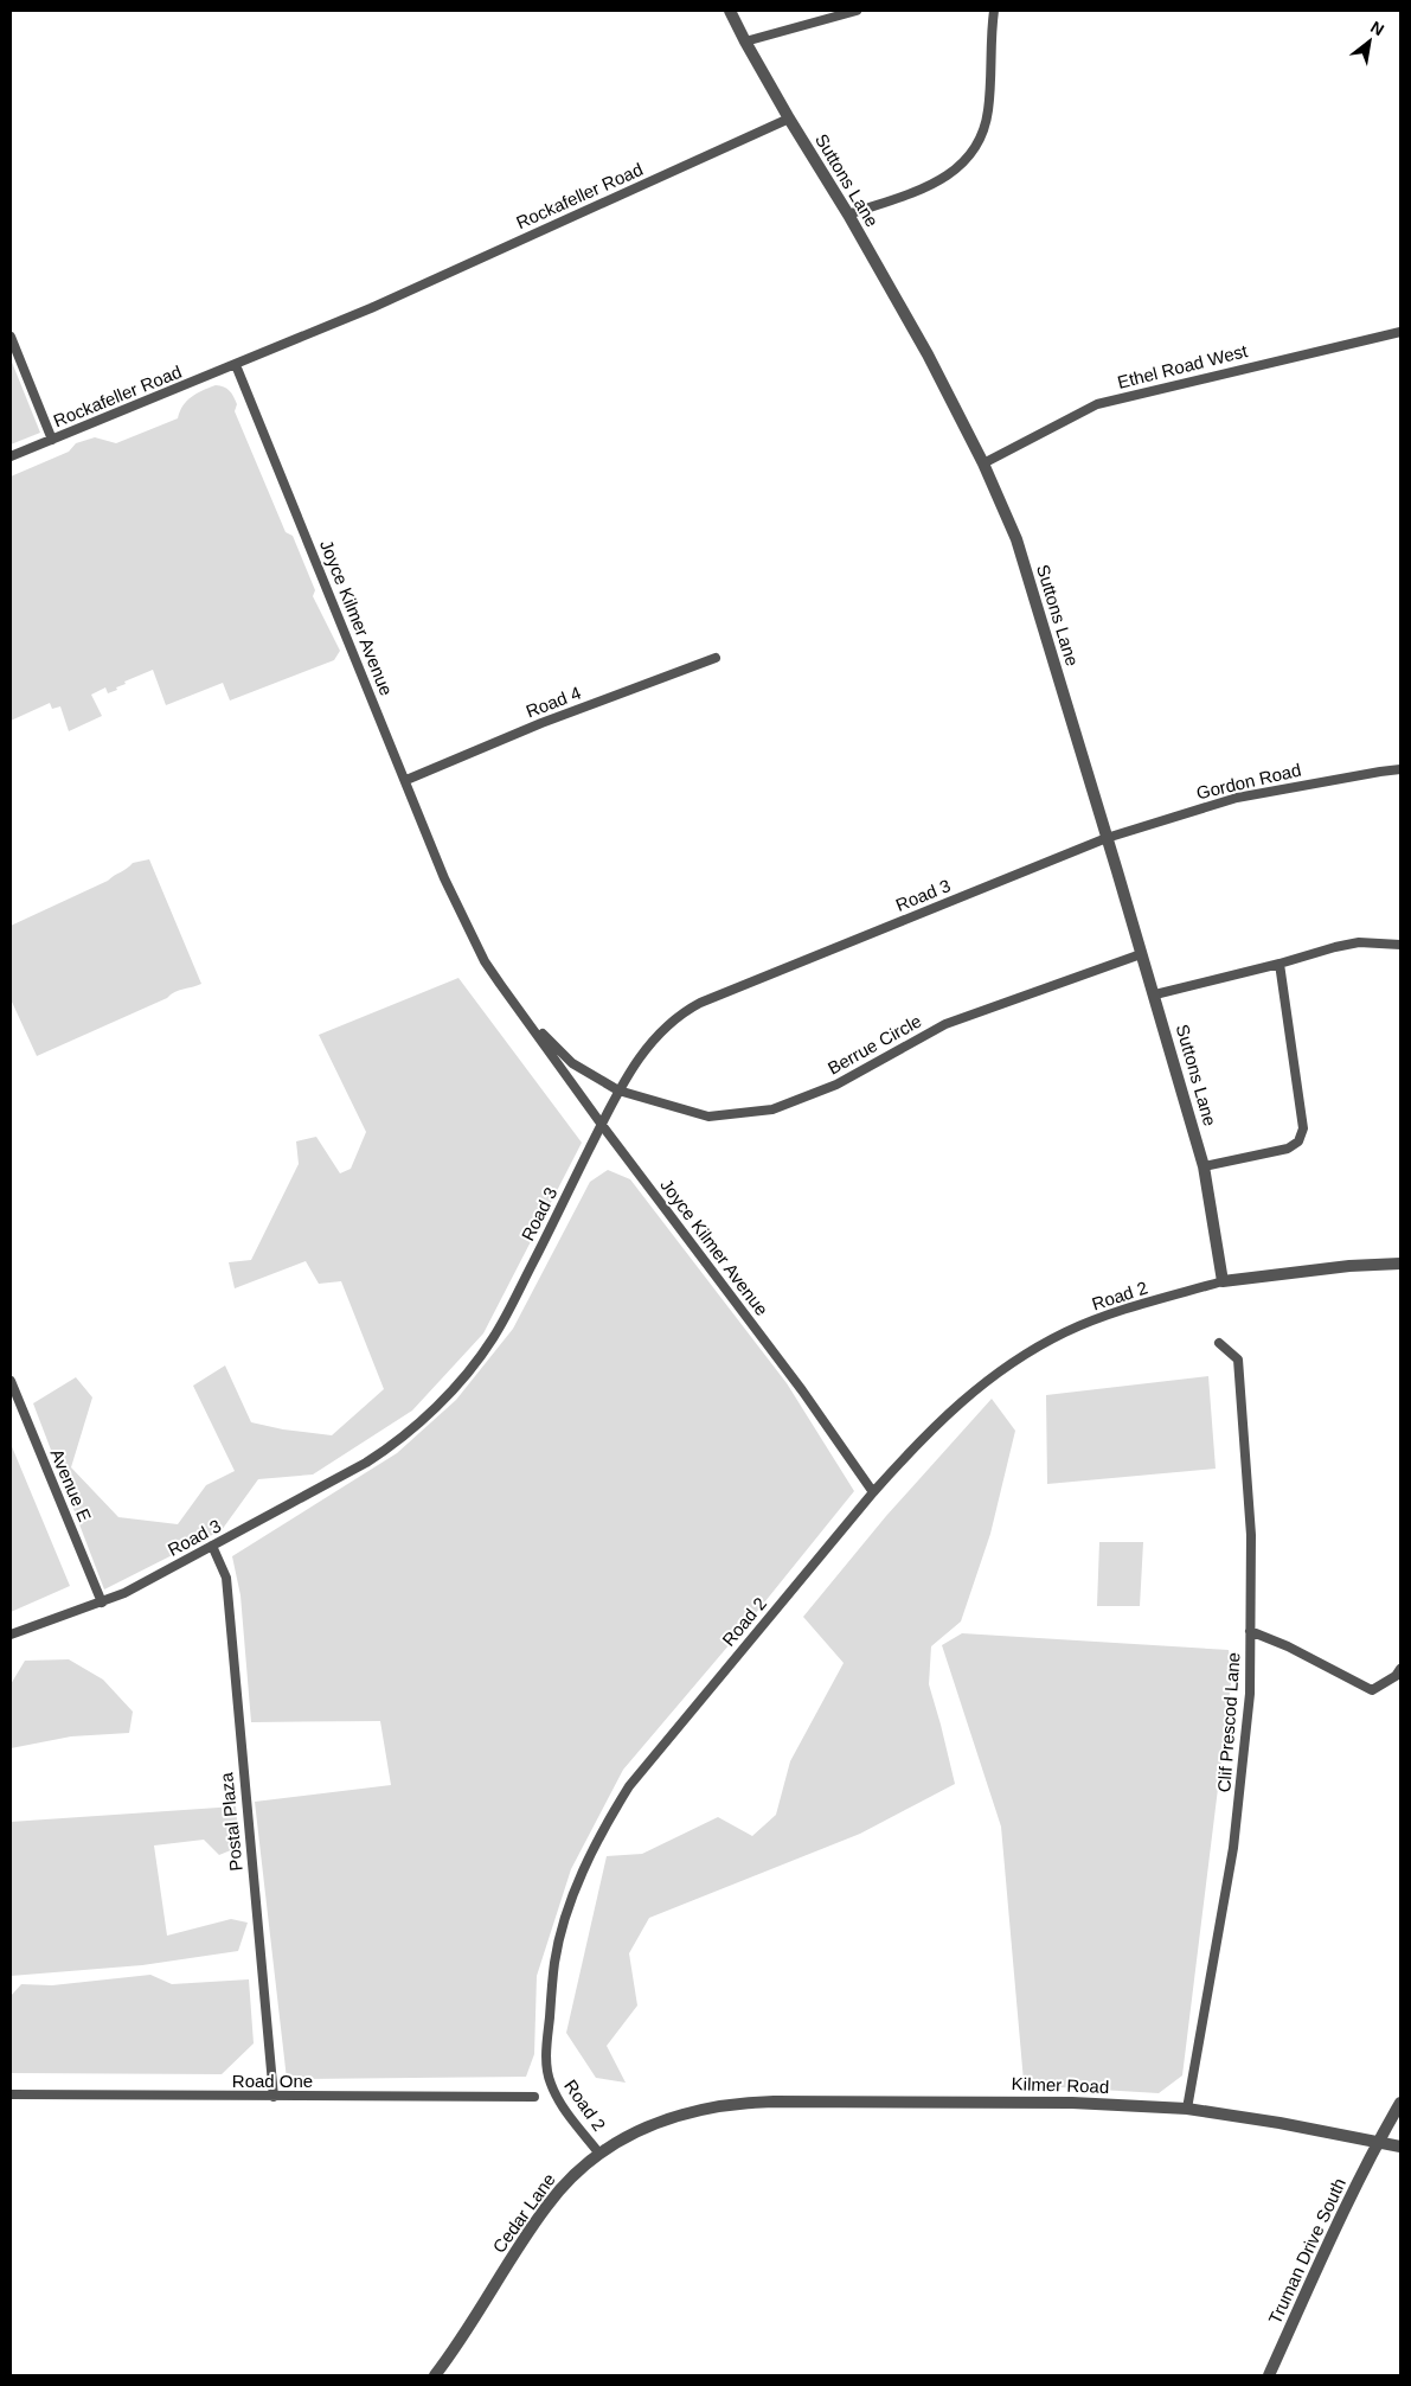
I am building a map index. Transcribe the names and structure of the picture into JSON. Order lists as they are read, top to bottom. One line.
{"streets":{"street":["Suttons Lane","Rockafeller Road","Ethel Road West","Joyce Kilmer Avenue","Road 4","Gordon Road","Road 3","Berrue Circle","Road 2","Avenue E","Clif Prescod Lane","Postal Plaza","Road One","Kilmer Road","Cedar Lane","Truman Drive South"]},"crossings":[["Suttons Lane","Rockafeller Road"],["Suttons Lane","Ethel Road West"],["Suttons Lane","Gordon Road"],["Suttons Lane","Road 3"],["Suttons Lane","Berrue Circle"],["Suttons Lane","Road 2"],["Rockafeller Road","Joyce Kilmer Avenue"],["Joyce Kilmer Avenue","Road 4"],["Joyce Kilmer Avenue","Road 3"],["Joyce Kilmer Avenue","Berrue Circle"],["Joyce Kilmer Avenue","Road 2"],["Gordon Road","Road 3"],["Road 3","Berrue Circle"],["Road 3","Avenue E"],["Road 3","Postal Plaza"],["Road 2","Cedar Lane"],["Clif Prescod Lane","Kilmer Road"],["Postal Plaza","Road One"],["Kilmer Road","Cedar Lane"],["Kilmer Road","Truman Drive South"]],"north":"top right"}
